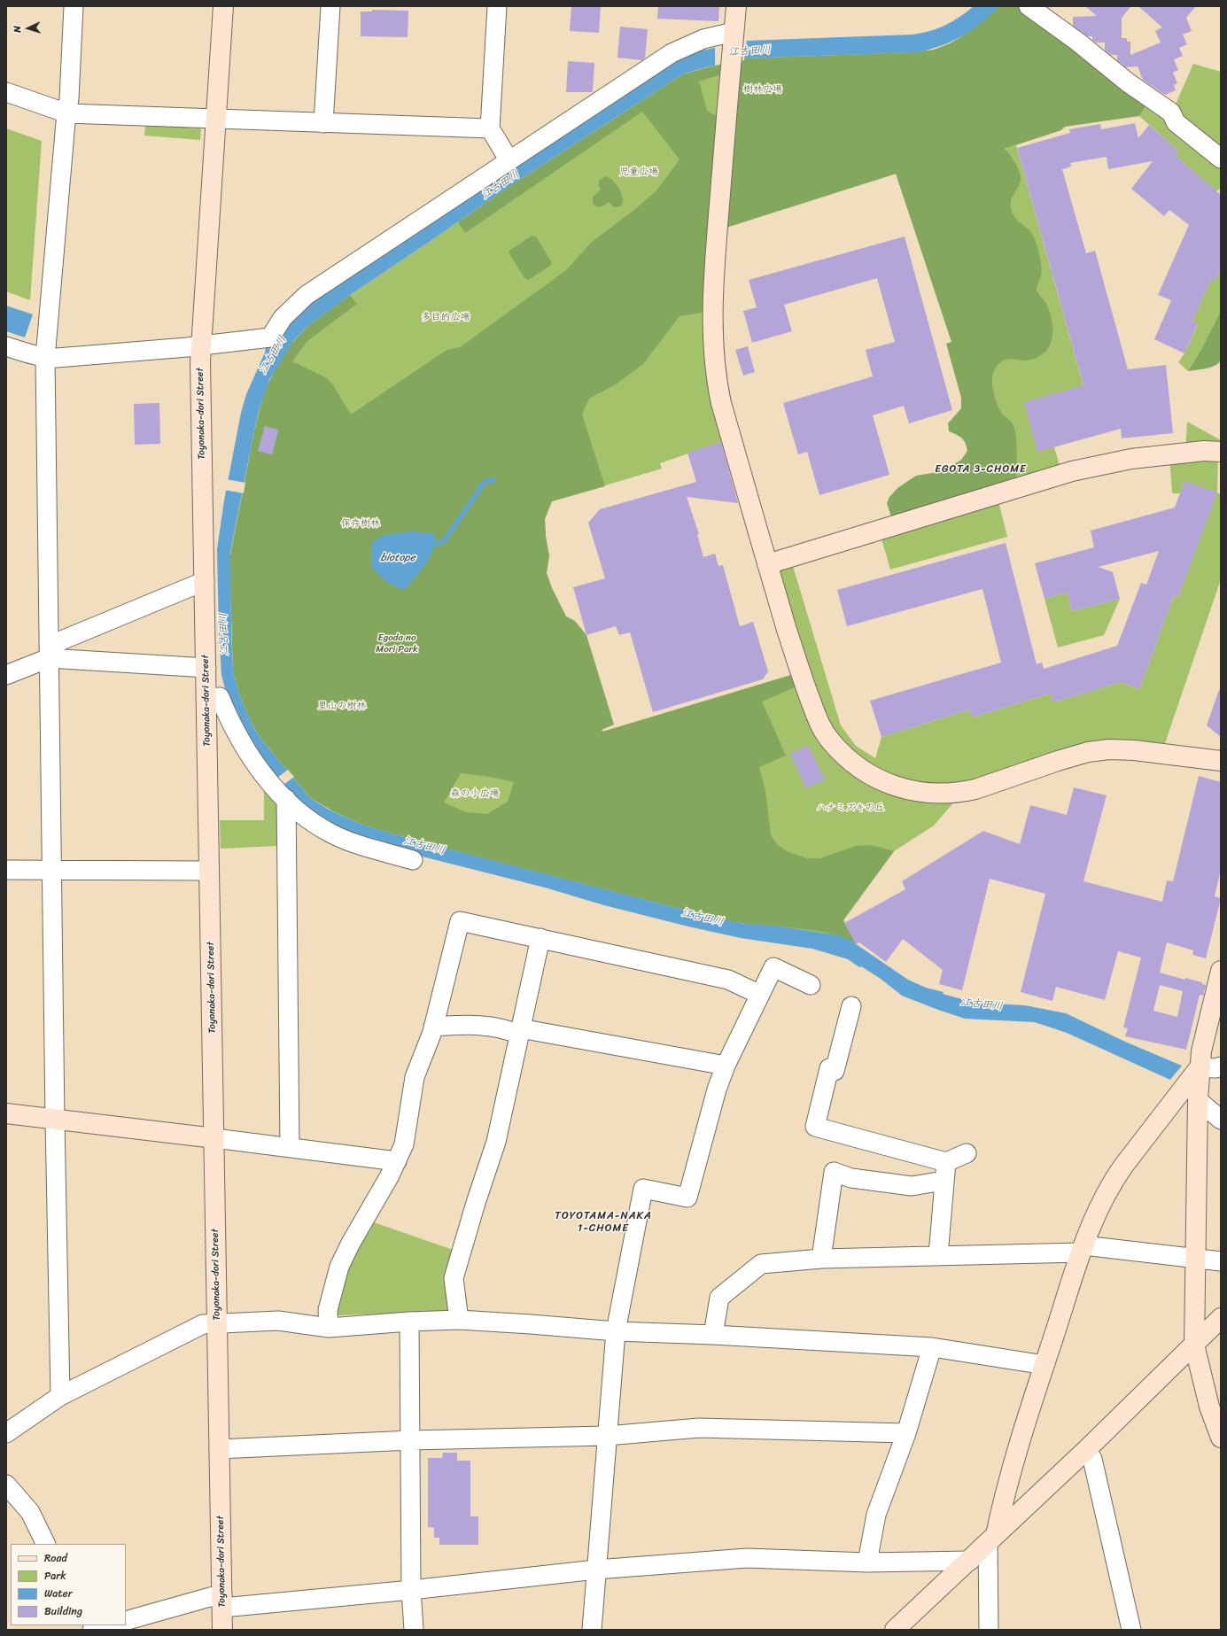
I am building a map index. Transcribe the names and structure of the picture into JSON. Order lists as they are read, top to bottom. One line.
{"streets":{"street":["Toyonaka-dori Street"]},"districts":["EGOTA 3-CHOME","TOYOTAMA-NAKA 1-CHOME"],"water":["江古田川","biotope"],"parks":["樹林広場","児童広場","多目的広場","保存樹林","Egoda no Mori Park","里山の樹林","森の小広場","ハナミズキの丘"],"legend":["Road","Park","Water","Building"],"north":"left"}
